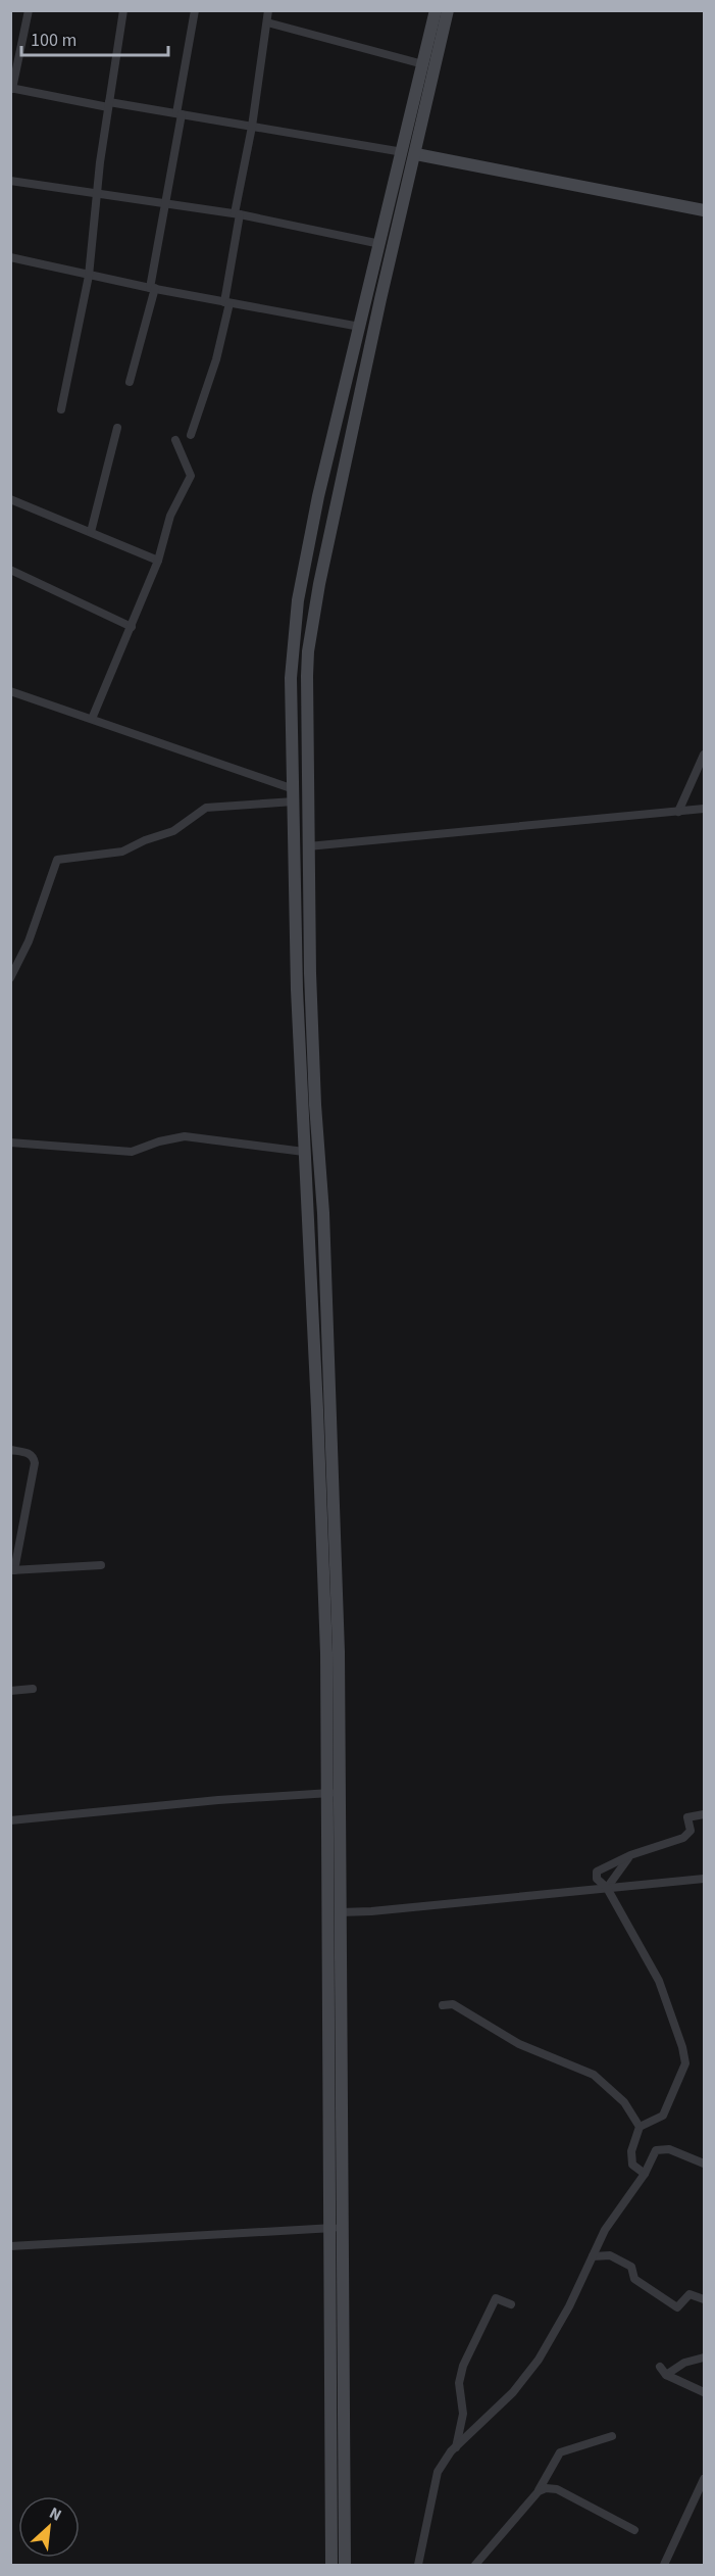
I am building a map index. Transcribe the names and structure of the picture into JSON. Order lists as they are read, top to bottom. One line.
{"scale_bar":"100 m","north":"top right"}
